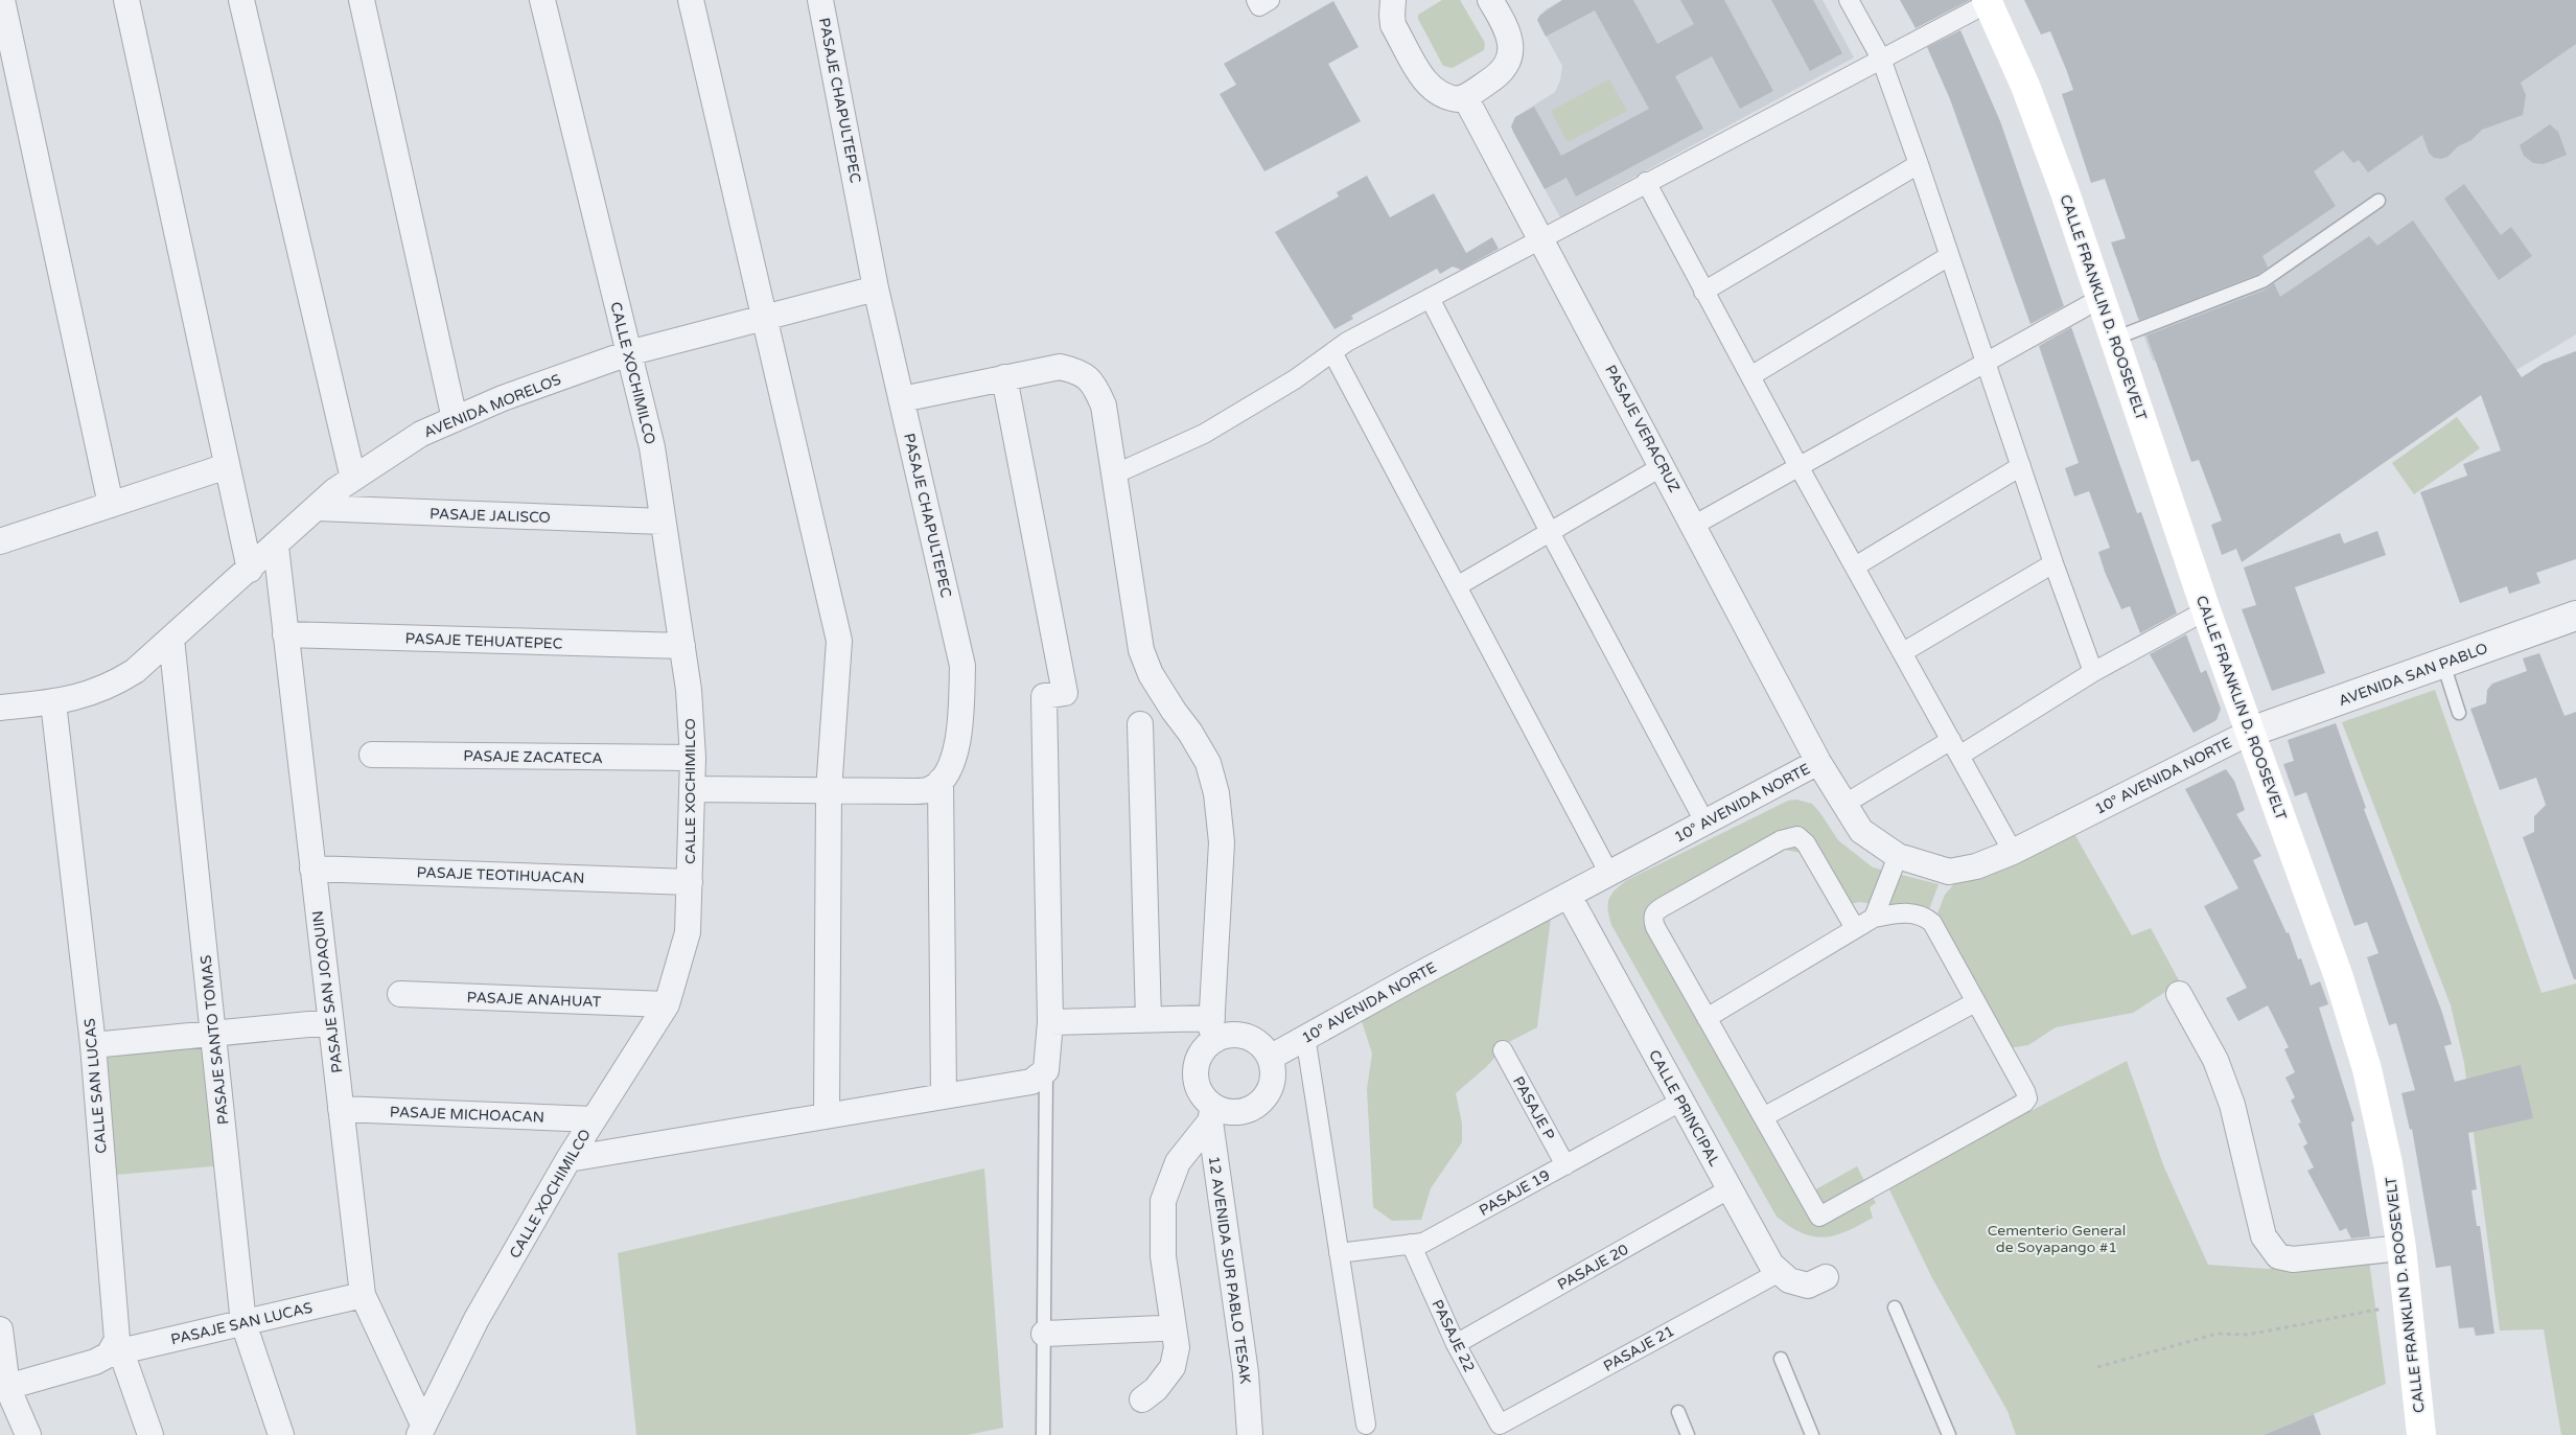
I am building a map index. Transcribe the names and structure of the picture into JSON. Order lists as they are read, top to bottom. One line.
{"streets":{"main road":["CALLE FRANKLIN D. ROOSEVELT"],"street":["PASAJE CHAPULTEPEC","CALLE XOCHIMILCO","AVENIDA MORELOS","PASAJE VERACRUZ","PASAJE JALISCO","PASAJE TEHUATEPEC","AVENIDA SAN PABLO","PASAJE ZACATECA","10° AVENIDA NORTE","PASAJE TEOTIHUACAN","PASAJE SAN JOAQUIN","PASAJE ANAHUAT","PASAJE SANTO TOMAS","CALLE SAN LUCAS","PASAJE P","CALLE PRINCIPAL","PASAJE MICHOACAN","PASAJE 19","PASAJE 20","12 AVENIDA SUR PABLO TESAK","PASAJE SAN LUCAS","PASAJE 22","PASAJE 21"]},"crossings":[["PASAJE CHAPULTEPEC","AVENIDA MORELOS"],["CALLE FRANKLIN D. ROOSEVELT","AVENIDA SAN PABLO"],["CALLE FRANKLIN D. ROOSEVELT","10° AVENIDA NORTE"],["CALLE XOCHIMILCO","AVENIDA MORELOS"],["CALLE XOCHIMILCO","PASAJE JALISCO"],["CALLE XOCHIMILCO","PASAJE TEHUATEPEC"],["CALLE XOCHIMILCO","PASAJE ZACATECA"],["CALLE XOCHIMILCO","PASAJE TEOTIHUACAN"],["CALLE XOCHIMILCO","PASAJE SAN JOAQUIN"],["CALLE XOCHIMILCO","PASAJE ANAHUAT"],["CALLE XOCHIMILCO","PASAJE MICHOACAN"],["AVENIDA MORELOS","PASAJE JALISCO"],["AVENIDA MORELOS","PASAJE SAN JOAQUIN"],["AVENIDA MORELOS","PASAJE SANTO TOMAS"],["AVENIDA MORELOS","CALLE SAN LUCAS"],["PASAJE VERACRUZ","10° AVENIDA NORTE"],["PASAJE TEHUATEPEC","PASAJE SAN JOAQUIN"],["AVENIDA SAN PABLO","10° AVENIDA NORTE"],["10° AVENIDA NORTE","CALLE PRINCIPAL"],["10° AVENIDA NORTE","12 AVENIDA SUR PABLO TESAK"],["PASAJE TEOTIHUACAN","PASAJE SAN JOAQUIN"],["PASAJE SAN JOAQUIN","PASAJE MICHOACAN"],["PASAJE SAN JOAQUIN","PASAJE SAN LUCAS"],["PASAJE SANTO TOMAS","PASAJE SAN LUCAS"],["CALLE SAN LUCAS","PASAJE SAN LUCAS"],["PASAJE P","PASAJE 19"],["CALLE PRINCIPAL","PASAJE 19"],["CALLE PRINCIPAL","PASAJE 20"],["CALLE PRINCIPAL","PASAJE 21"],["PASAJE 19","PASAJE 22"],["PASAJE 20","PASAJE 22"],["PASAJE 22","PASAJE 21"]],"parks":["Cementerio General de Soyapango #1"]}
